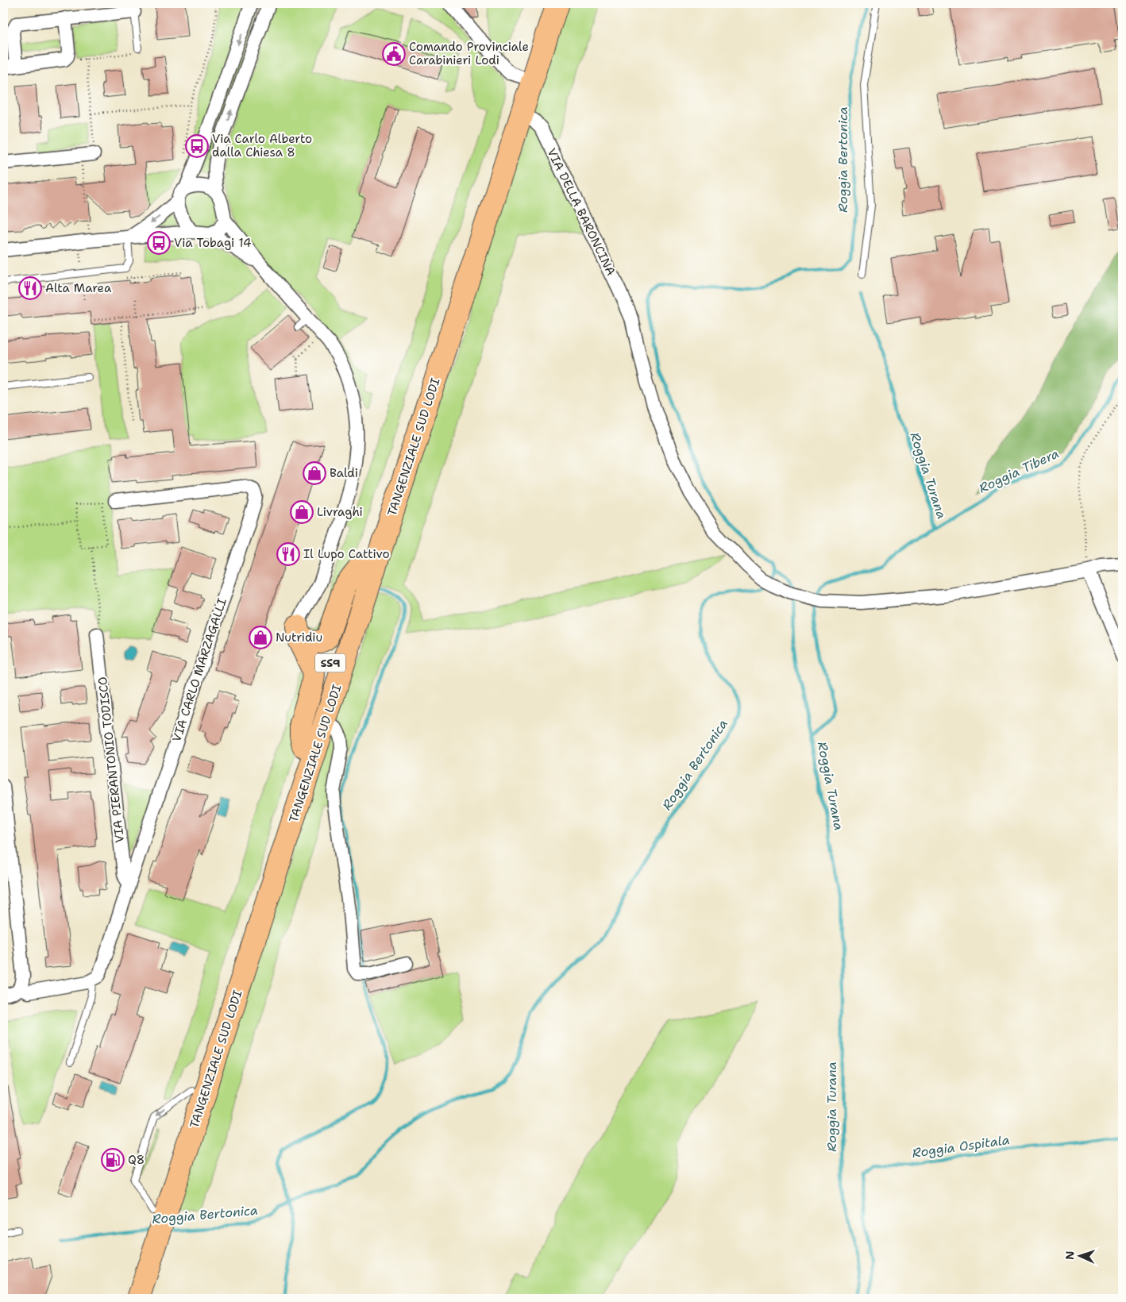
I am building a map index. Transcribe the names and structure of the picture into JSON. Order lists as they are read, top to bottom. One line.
{"streets":{"highway":["TANGENZIALE SUD LODI","SS9"],"street":["VIA DELLA BARONCINA","VIA CARLO MARZAGALLI","VIA PIERANTONIO TODISCO"]},"crossings":[["VIA DELLA BARONCINA","TANGENZIALE SUD LODI"],["VIA CARLO MARZAGALLI","VIA PIERANTONIO TODISCO"]],"water":["Roggia Bertonica","Roggia Tibera","Roggia Turana","Roggia Ospitala"],"places":{"public building":["Comando Provinciale Carabinieri Lodi"],"bus stop":["Via Carlo Alberto dalla Chiesa 8","Via Tobagi 14"],"restaurant":["Alta Marea","Il Lupo Cattivo"],"shop":["Baldi","Livraghi","Nutridiu"],"fuel station":["Q8"]},"north":"left"}
